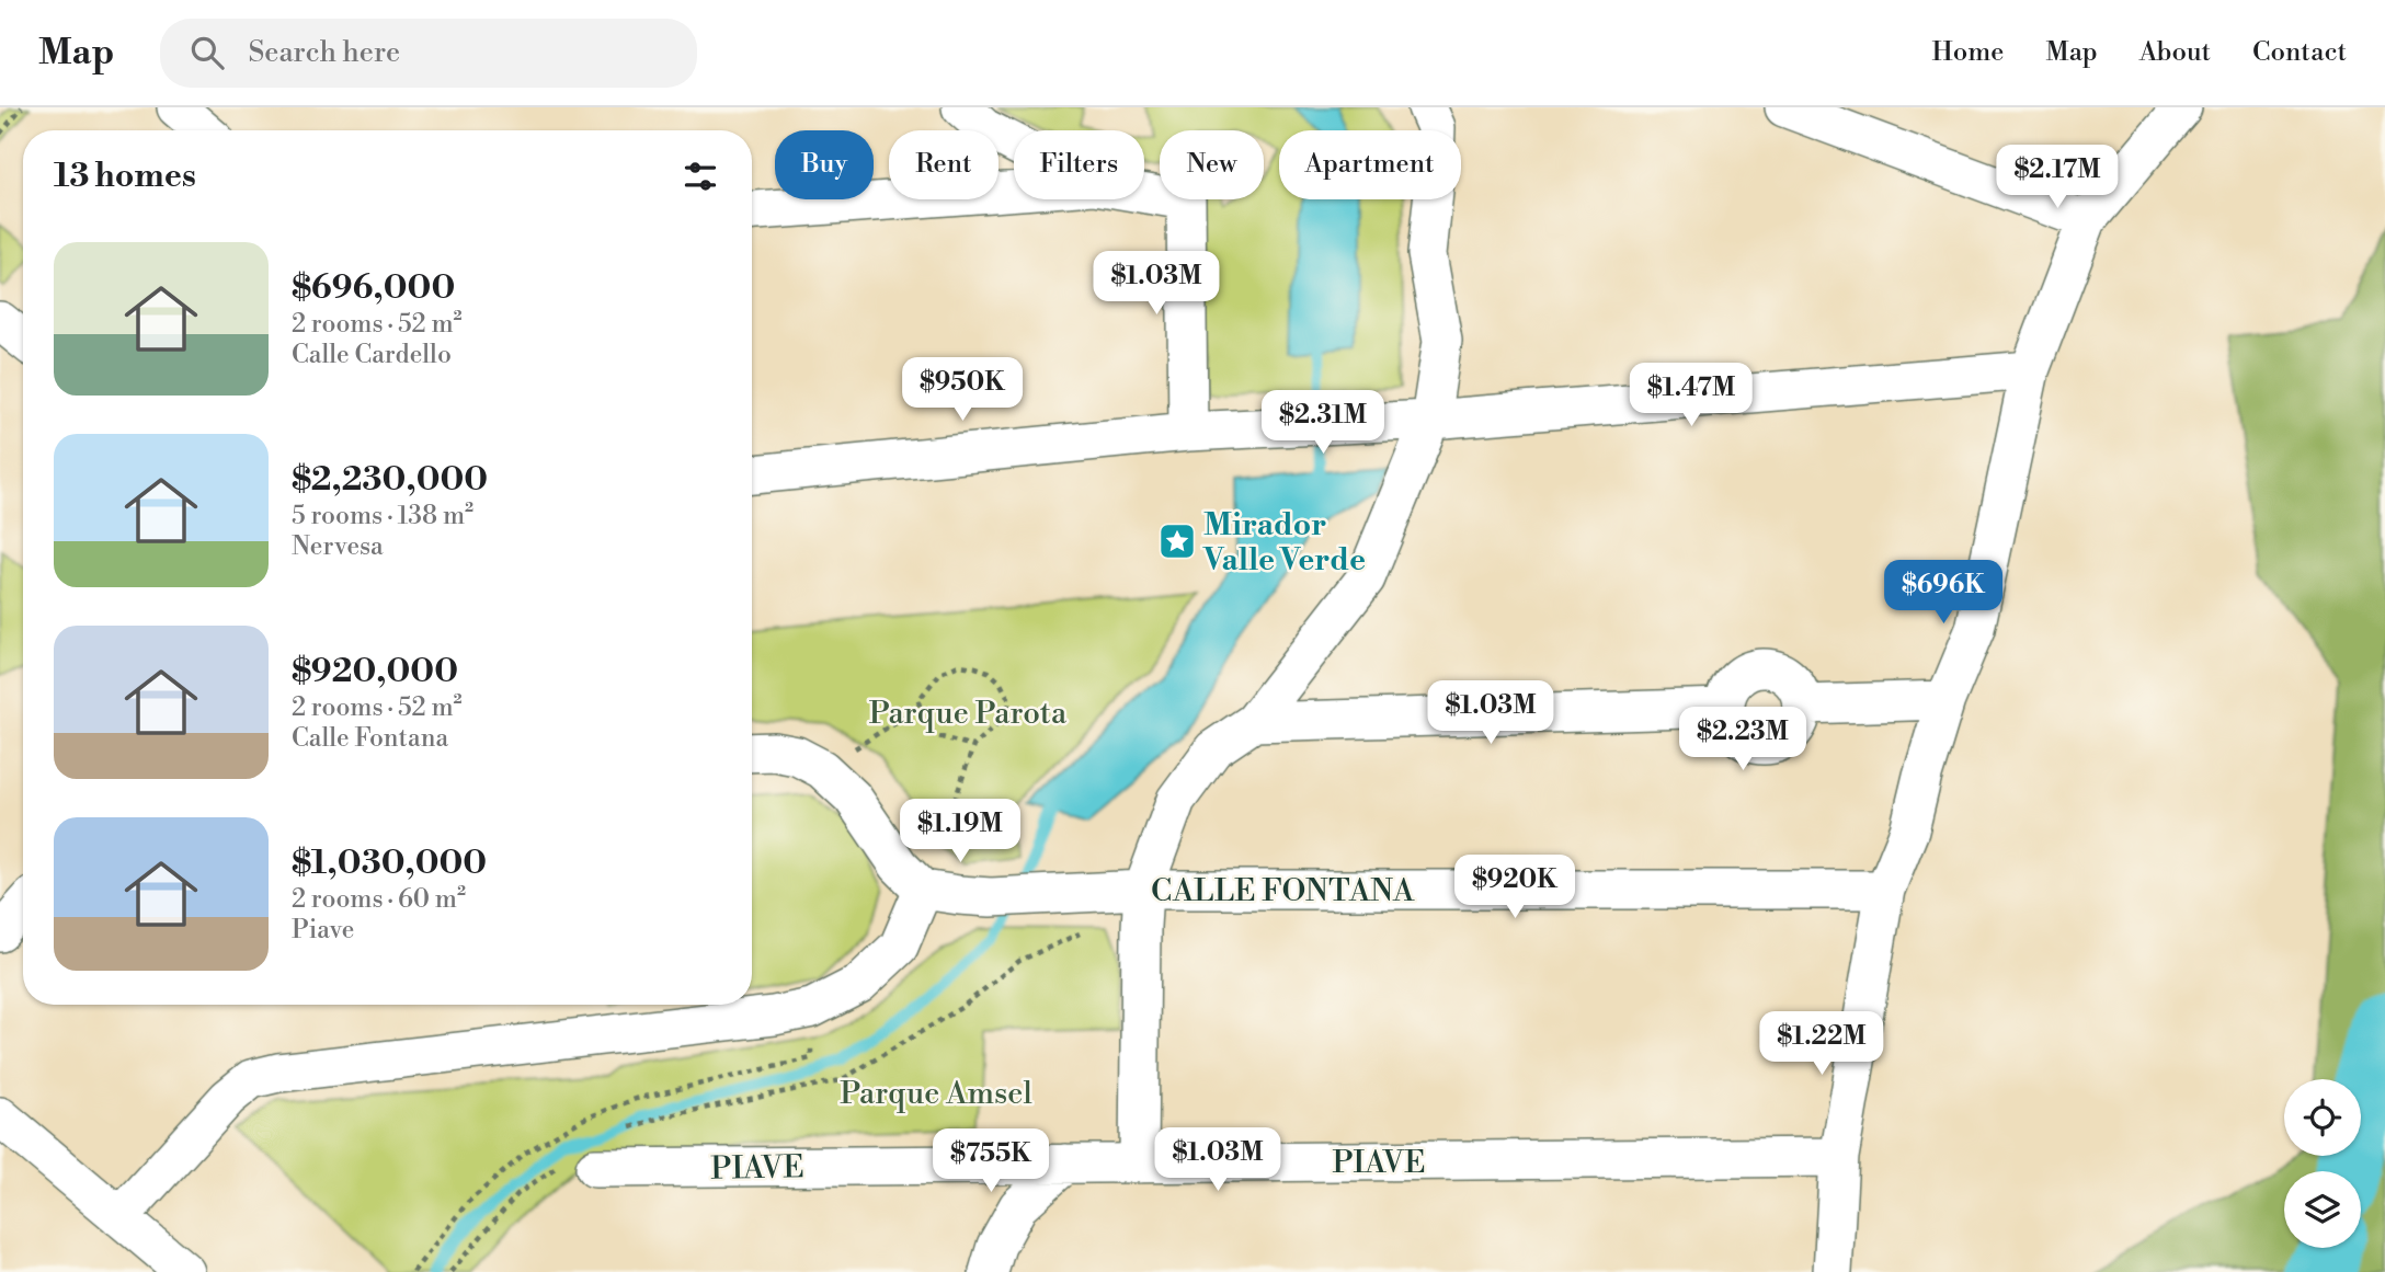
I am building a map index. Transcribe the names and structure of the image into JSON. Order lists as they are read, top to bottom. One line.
{"streets":{"street":["CALLE FONTANA","PIAVE"]},"parks":["Parque Parota","Parque Amsel"],"places":{"place":["Mirador Valle Verde"]},"page":{"header":"Map","search":"Search here","nav":["Home","Map","About","Contact"],"chip":["Buy","Rent","Filters","New","Apartment"],"heading":"13 homes","price":["$2.17M","$1.03M","$950K","$1.47M","$2.31M","$696K","$1.03M","$2.23M","$1.19M","$920K","$1.22M","$1.03M","$755K"],"list":[{"name":"$696,000","note":"2 rooms · 52 m² · Calle Cardello"},{"name":"$2,230,000","note":"5 rooms · 138 m² · Nervesa"},{"name":"$920,000","note":"2 rooms · 52 m² · Calle Fontana"},{"name":"$1,030,000","note":"2 rooms · 60 m² · Piave"}]}}
